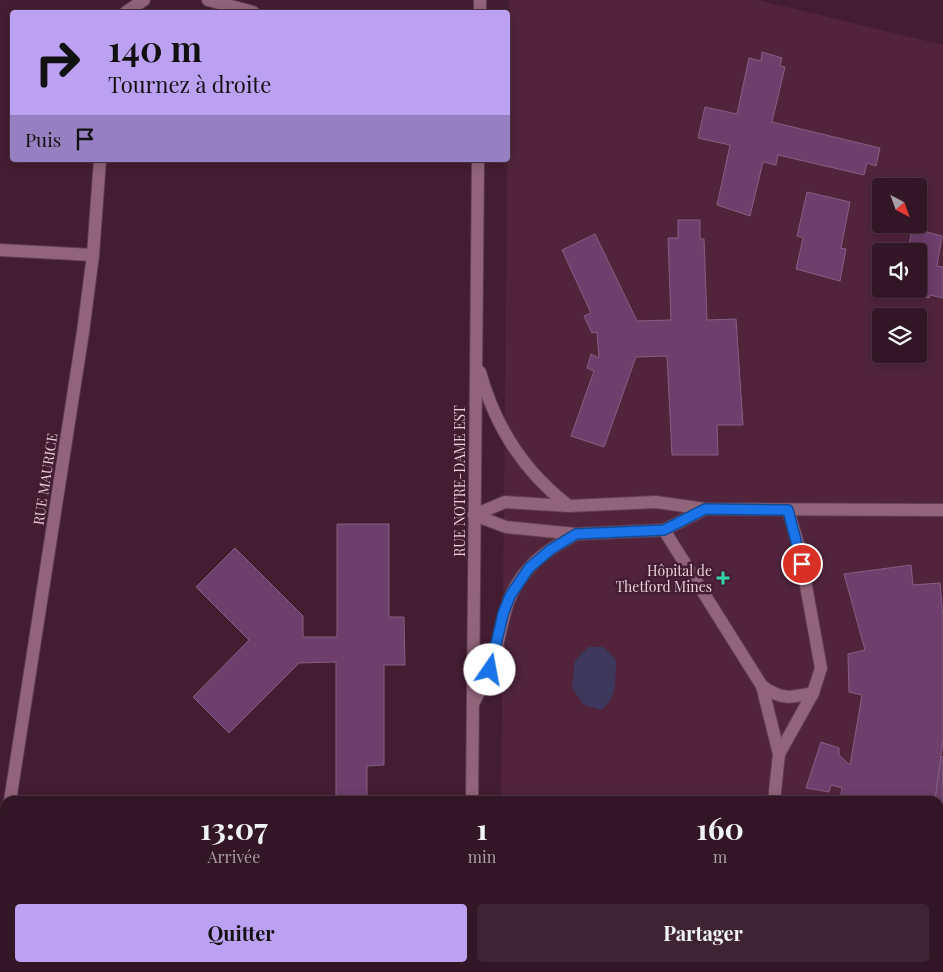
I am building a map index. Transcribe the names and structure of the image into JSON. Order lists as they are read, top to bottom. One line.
{"streets":{"street":["RUE MAURICE","RUE NOTRE-DAME EST"]},"places":{"health":["Hôpital de Thetford Mines"]},"north":"bottom right","page":{"turn":["140 m","Tournez à droite"],"then":"Puis","eta":["13:07","Arrivée","1","min","160","m"],"buttons":["Quitter","Partager"]}}
